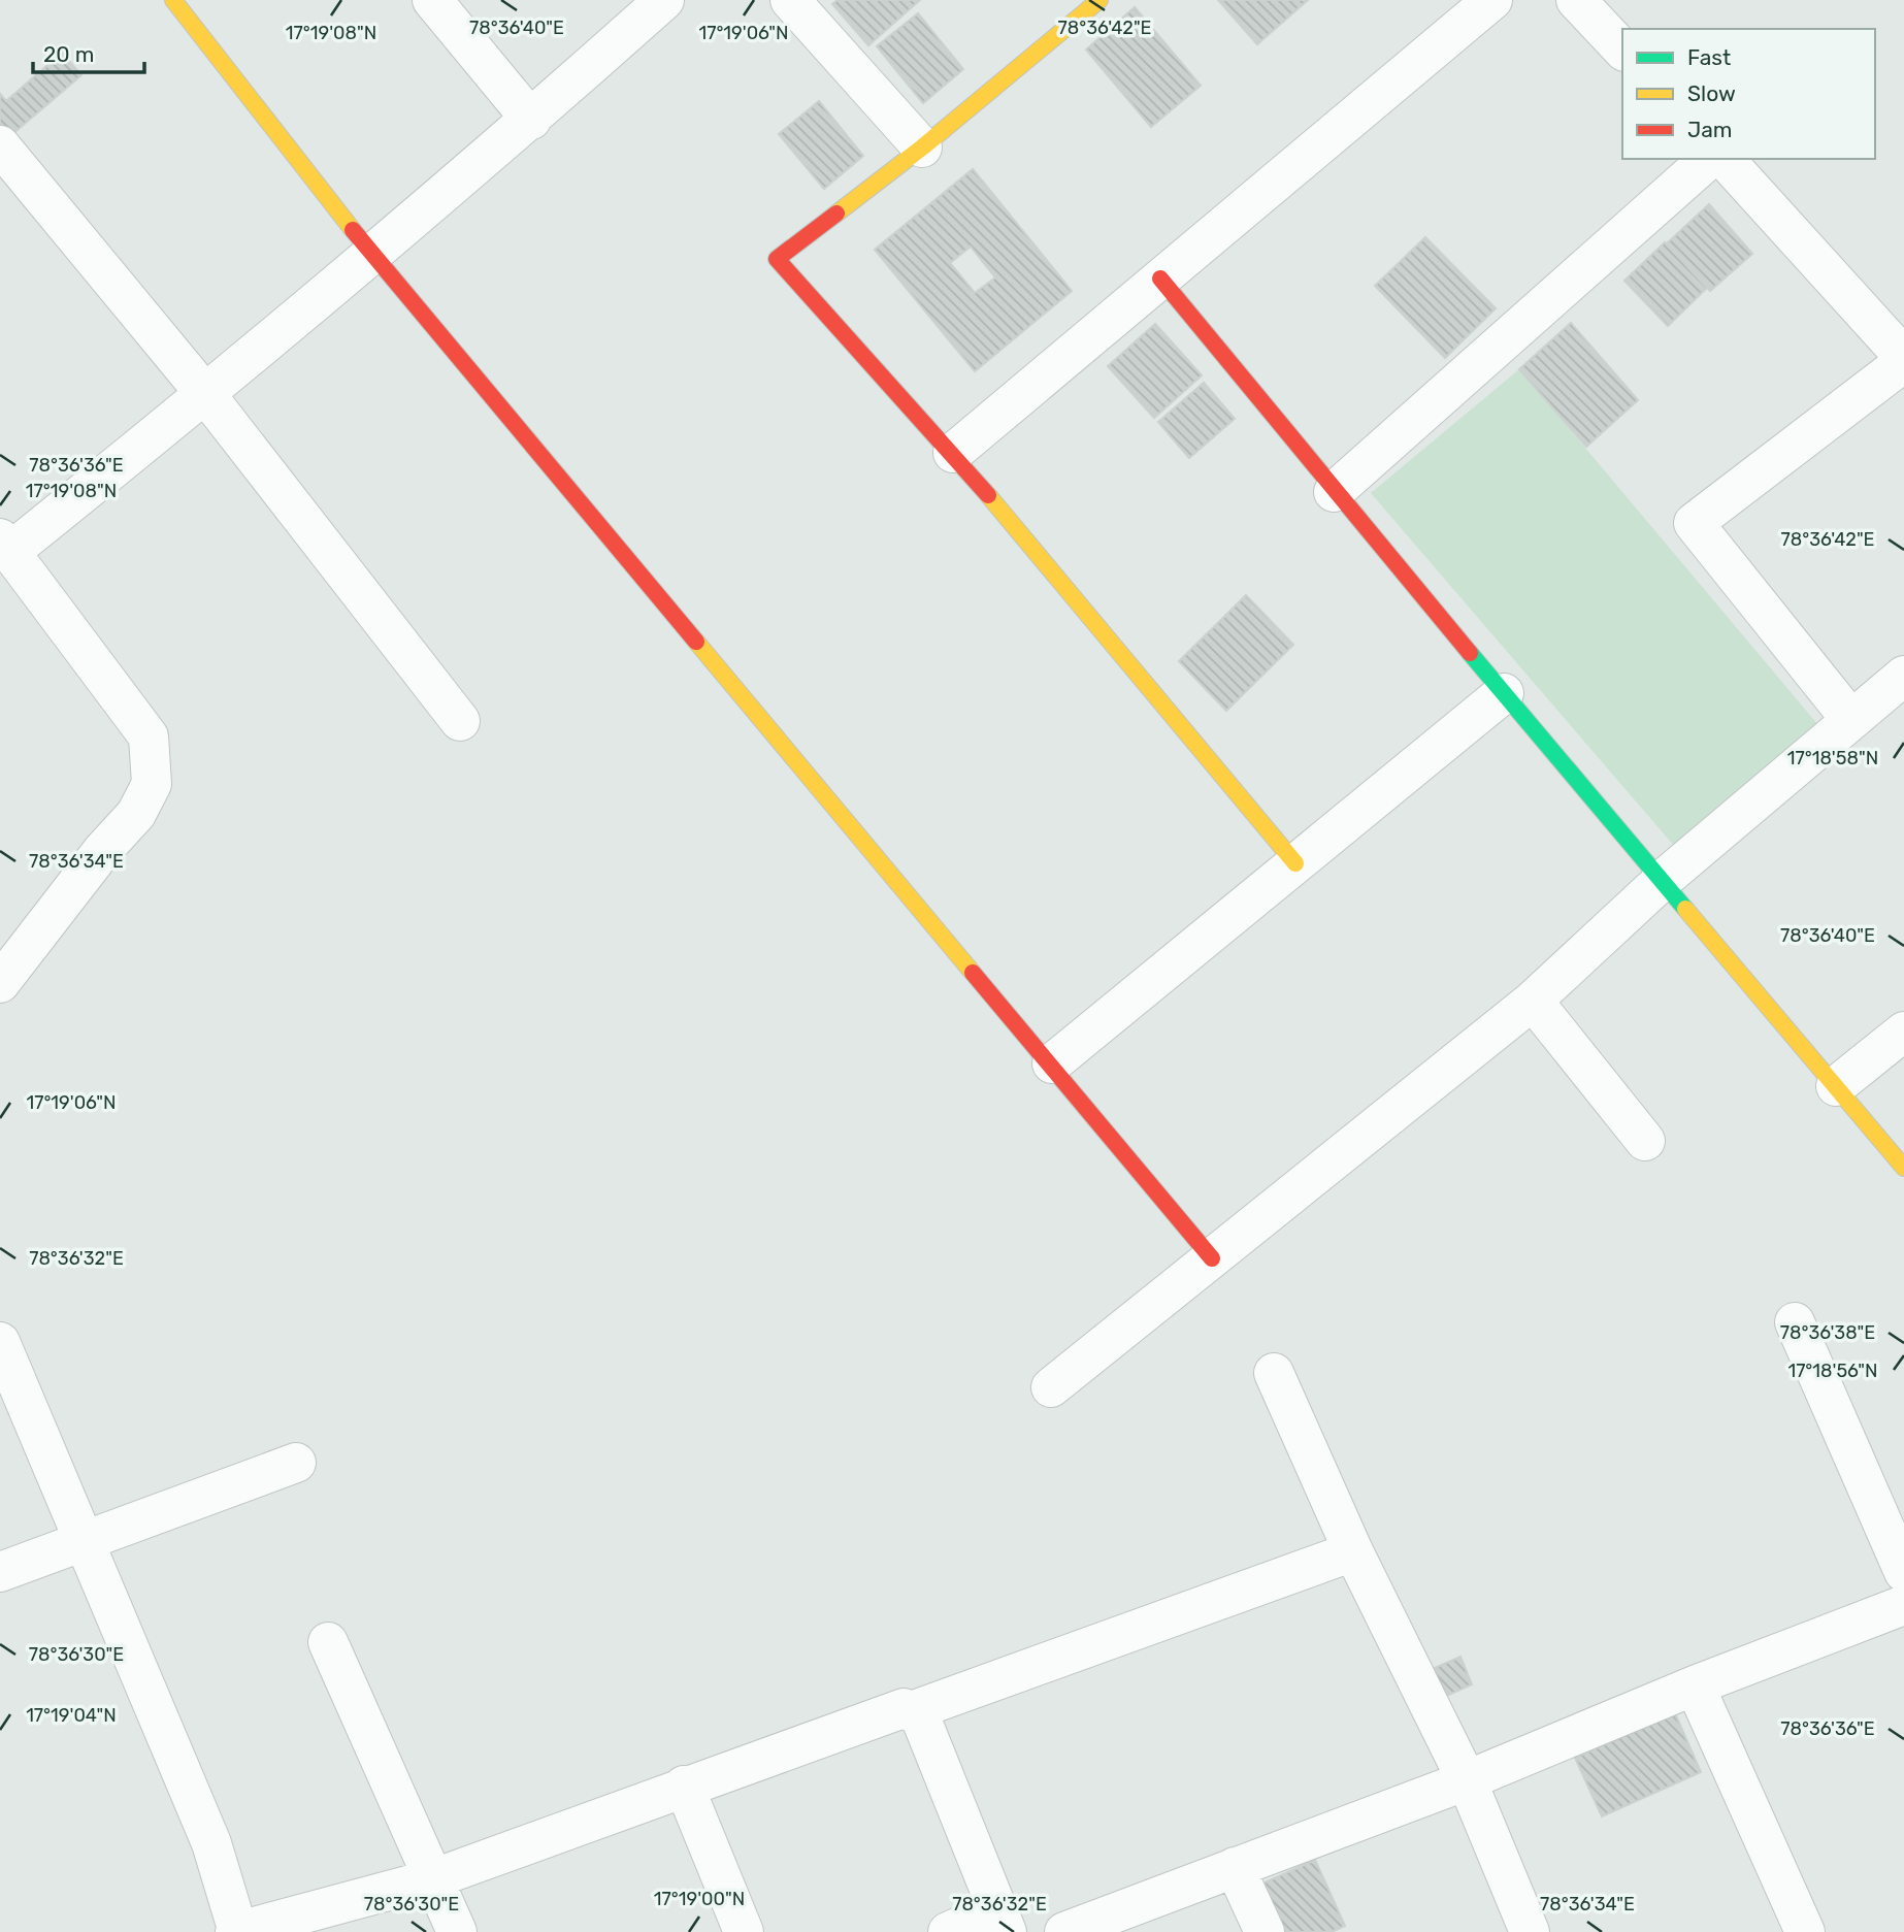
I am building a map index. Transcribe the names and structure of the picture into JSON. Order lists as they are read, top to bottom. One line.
{"legend":["Fast","Slow","Jam"],"scale_bar":"20 m","coordinates":["78°36'40\"E","78°36'42\"E","17°19'08\"N","17°19'06\"N","78°36'36\"E","17°18'58\"N","78°36'34\"E","78°36'32\"E","78°36'38\"E","17°18'56\"N","78°36'30\"E","17°19'04\"N","17°19'00\"N"]}
